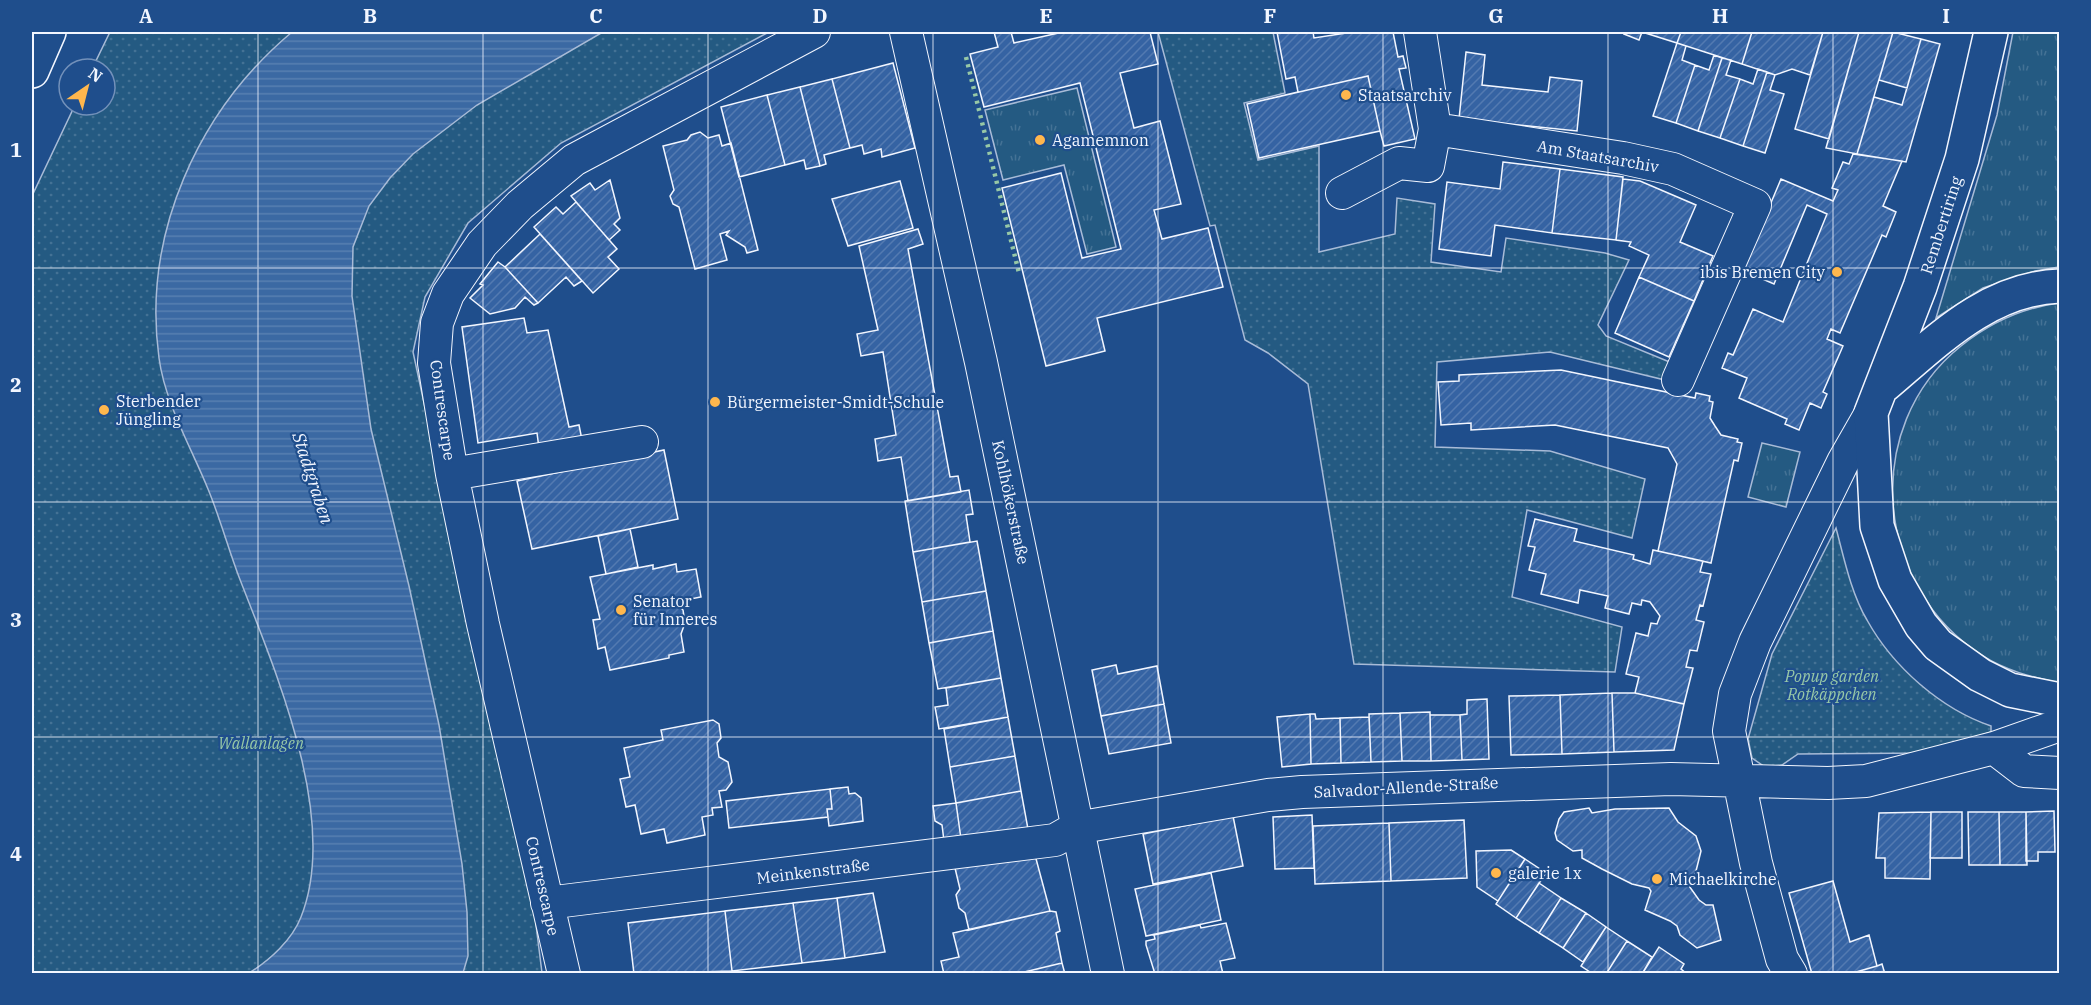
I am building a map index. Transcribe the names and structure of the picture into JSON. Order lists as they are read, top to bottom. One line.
{"streets":{"main road":["Rembertiring"],"street":["Am Staatsarchiv","Contrescarpe","Kohlhökerstraße","Salvador-Allende-Straße","Meinkenstraße"]},"crossings":[["Rembertiring","Salvador-Allende-Straße"],["Contrescarpe","Meinkenstraße"],["Kohlhökerstraße","Salvador-Allende-Straße"],["Kohlhökerstraße","Meinkenstraße"],["Salvador-Allende-Straße","Meinkenstraße"]],"water":["Stadtgraben"],"parks":["Popup garden Rotkäppchen","Wallanlagen"],"places":["Staatsarchiv","Agamemnon","ibis Bremen City","Bürgermeister-Smidt-Schule","Sterbender Jüngling","Senator für Inneres","galerie 1x","Michaelkirche"],"north":"top right","grid":{"columns":["A","B","C","D","E","F","G","H","I"],"rows":["1","2","3","4"]}}
